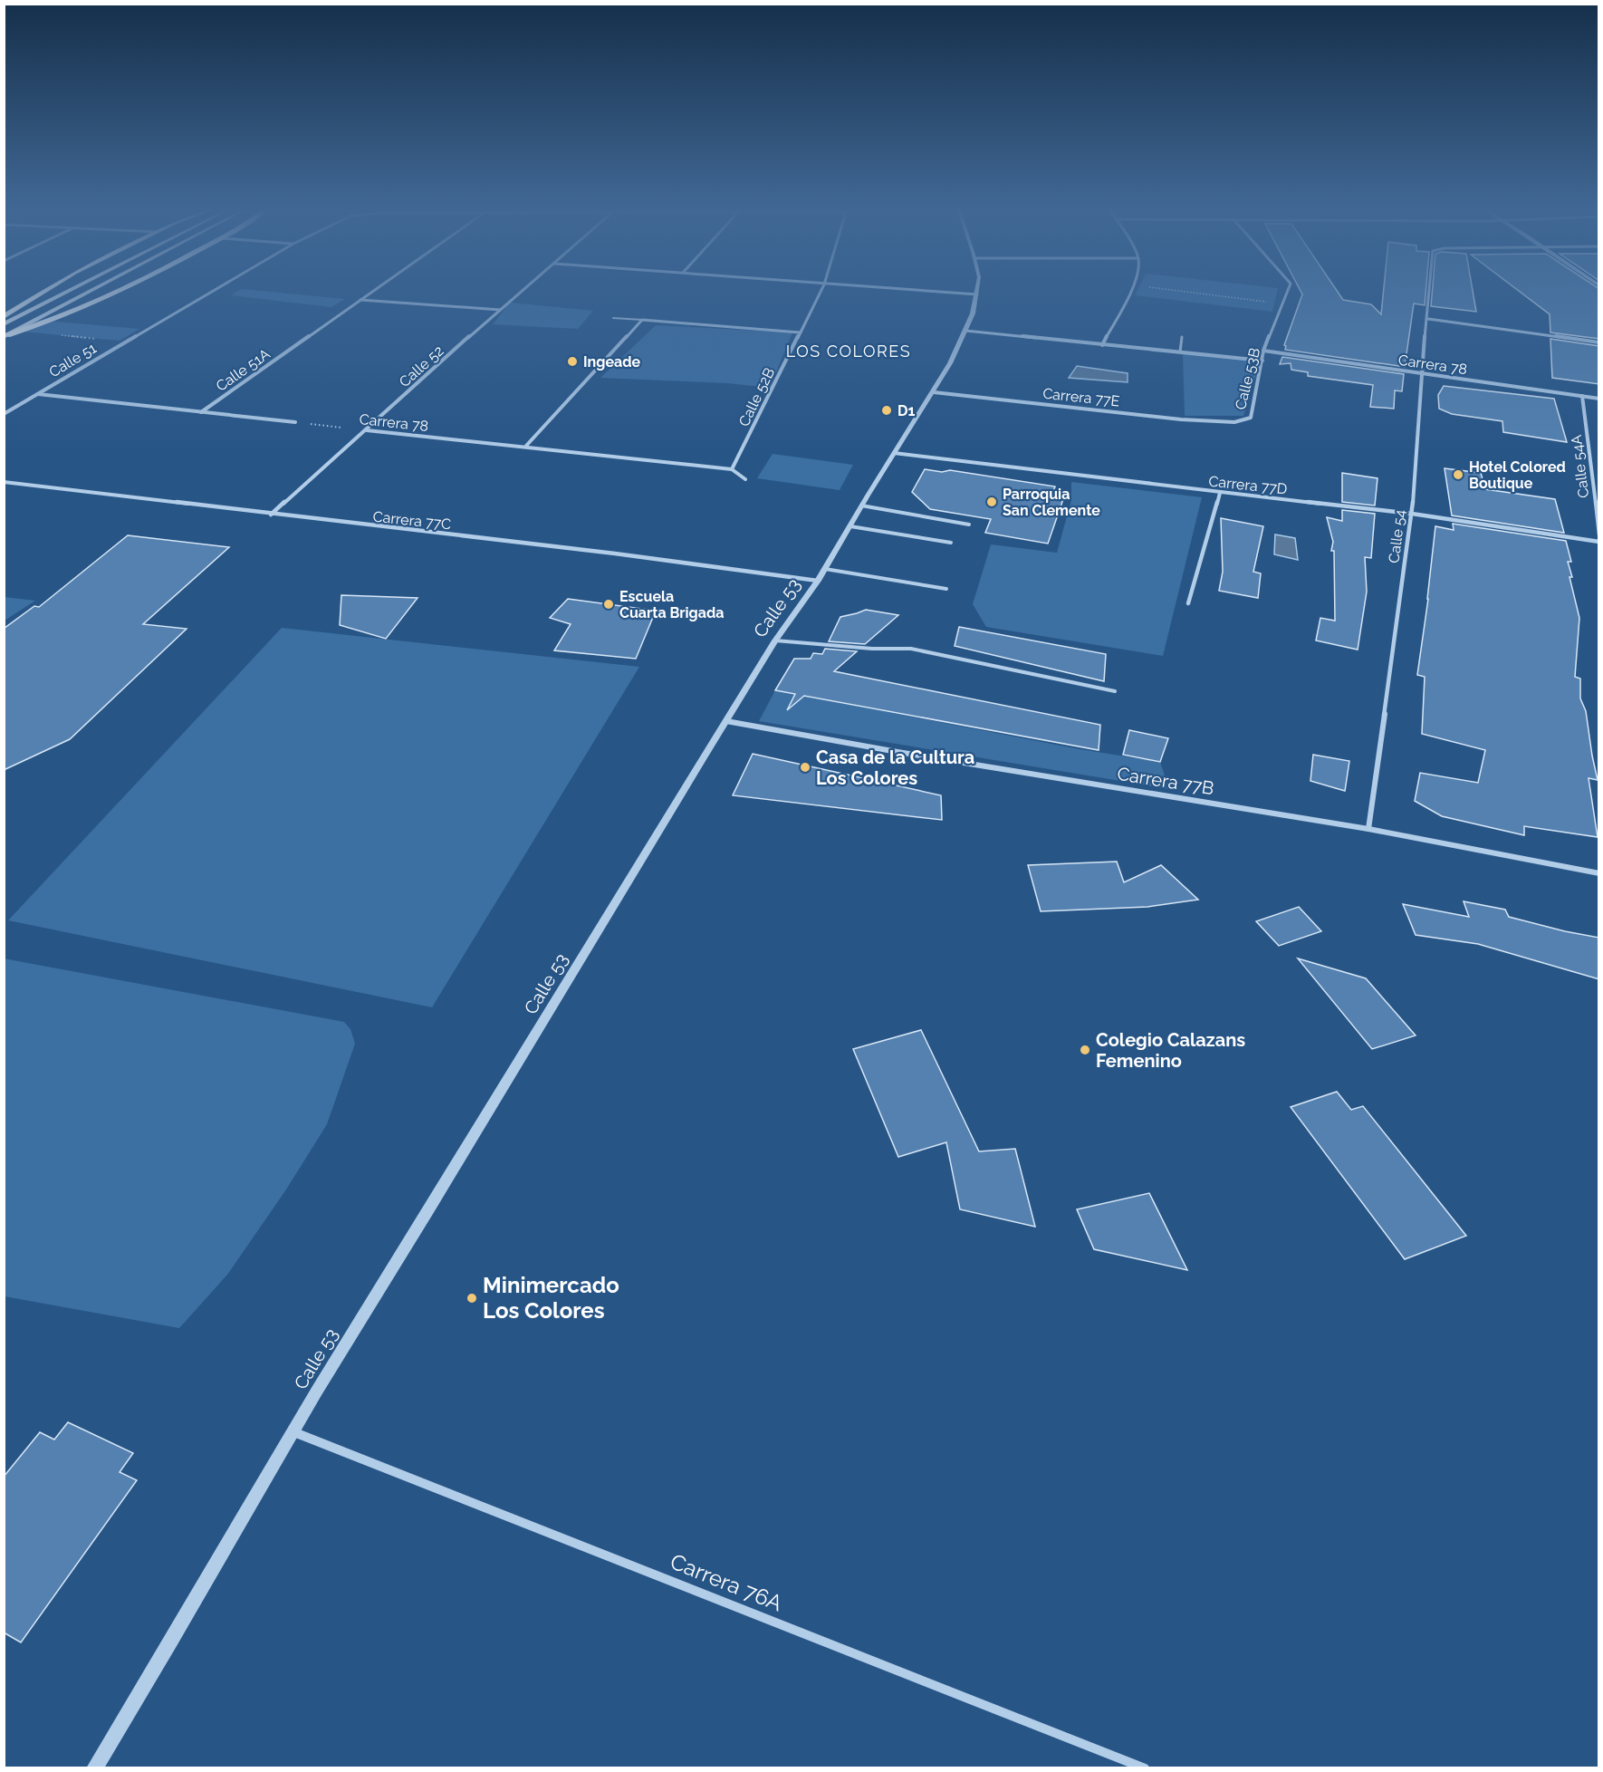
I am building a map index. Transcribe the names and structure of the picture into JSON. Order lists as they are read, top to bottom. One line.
{"streets":{"street":["Calle 51","Carrera 78","Calle 52","Calle 51A","Calle 53B","Calle 52B","Carrera 77E","Calle 54A","Carrera 77D","Carrera 77C","Calle 54","Calle 53","Carrera 77B","Carrera 76A"]},"crossings":[["Carrera 78","Calle 52"],["Carrera 78","Calle 53B"],["Carrera 78","Calle 52B"],["Carrera 78","Calle 54A"],["Carrera 78","Calle 54"],["Calle 52","Carrera 77C"],["Calle 53B","Carrera 77E"],["Carrera 77E","Calle 53"],["Carrera 77D","Calle 54"],["Carrera 77D","Calle 53"],["Carrera 77C","Calle 53"],["Calle 54","Carrera 77B"],["Calle 53","Carrera 77B"],["Calle 53","Carrera 76A"]],"districts":["LOS COLORES"],"places":["Ingeade","D1","Hotel Colored Boutique","Parroquia San Clemente","Escuela Cuarta Brigada","Casa de la Cultura Los Colores","Colegio Calazans Femenino","Minimercado Los Colores"]}
